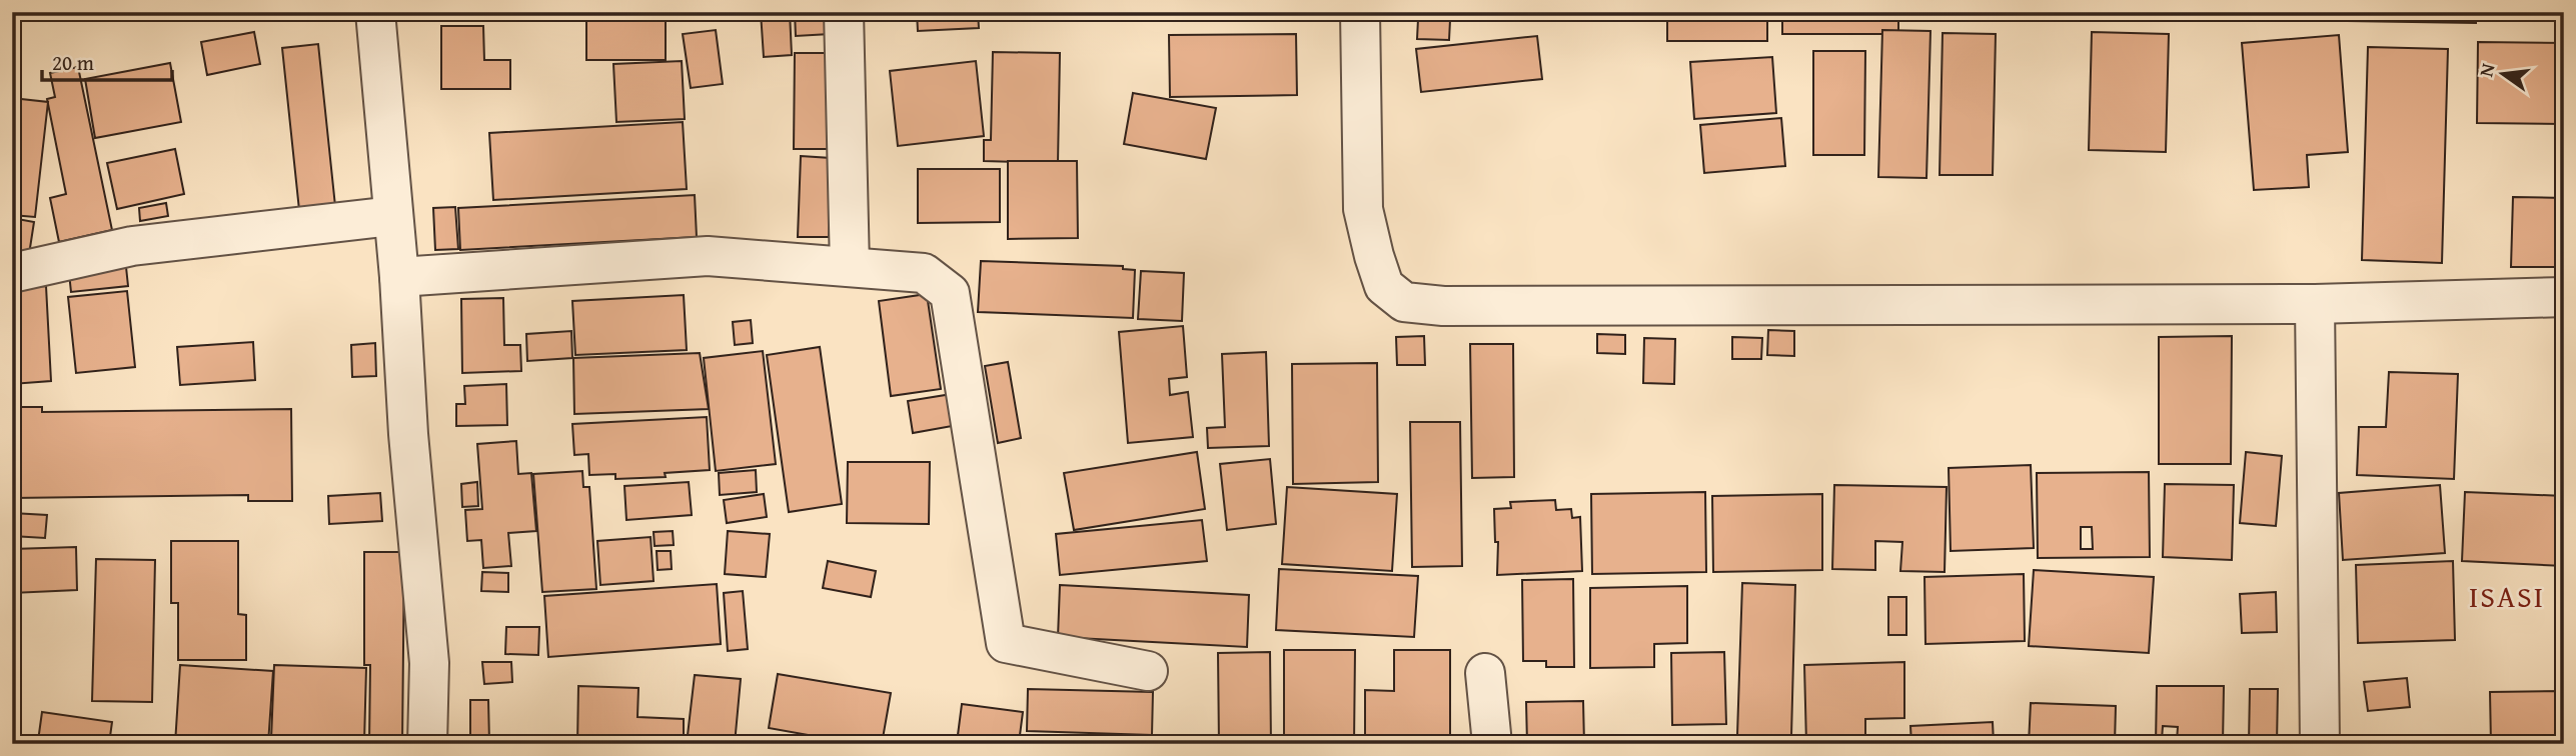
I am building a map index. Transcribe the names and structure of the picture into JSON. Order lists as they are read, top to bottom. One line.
{"districts":["ISASI"],"scale_bar":"20 m","north":"left"}
